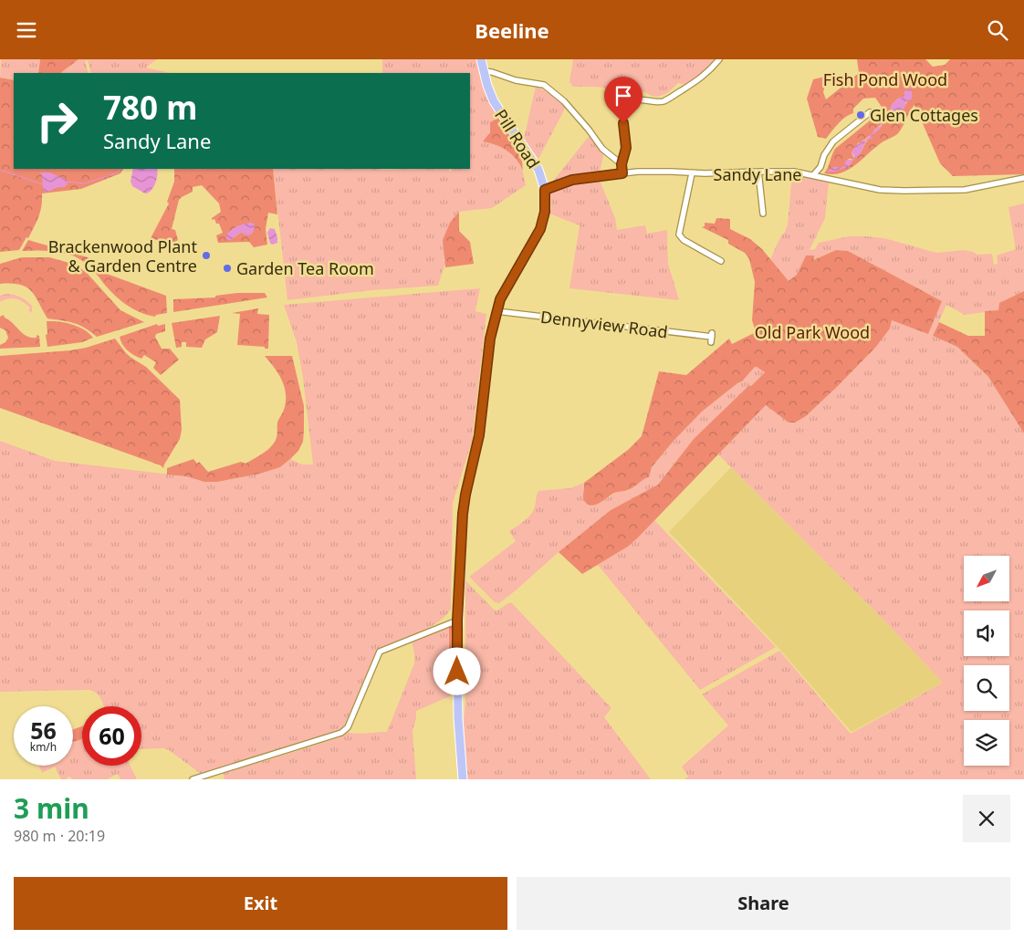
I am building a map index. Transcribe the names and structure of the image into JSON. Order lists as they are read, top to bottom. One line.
{"streets":{"main road":["Pill Road"],"street":["Sandy Lane","Dennyview Road"]},"crossings":[["Pill Road","Sandy Lane"],["Pill Road","Dennyview Road"]],"parks":["Fish Pond Wood","Old Park Wood"],"places":["Glen Cottages","Brackenwood Plant & Garden Centre","Garden Tea Room"],"north":"bottom left","page":{"header":"Beeline","turn":["780 m","Sandy Lane"],"speed":"56 km/h","limit":"60","heading":["3 min","980 m · 20:19"],"buttons":["Exit","Share"]}}
